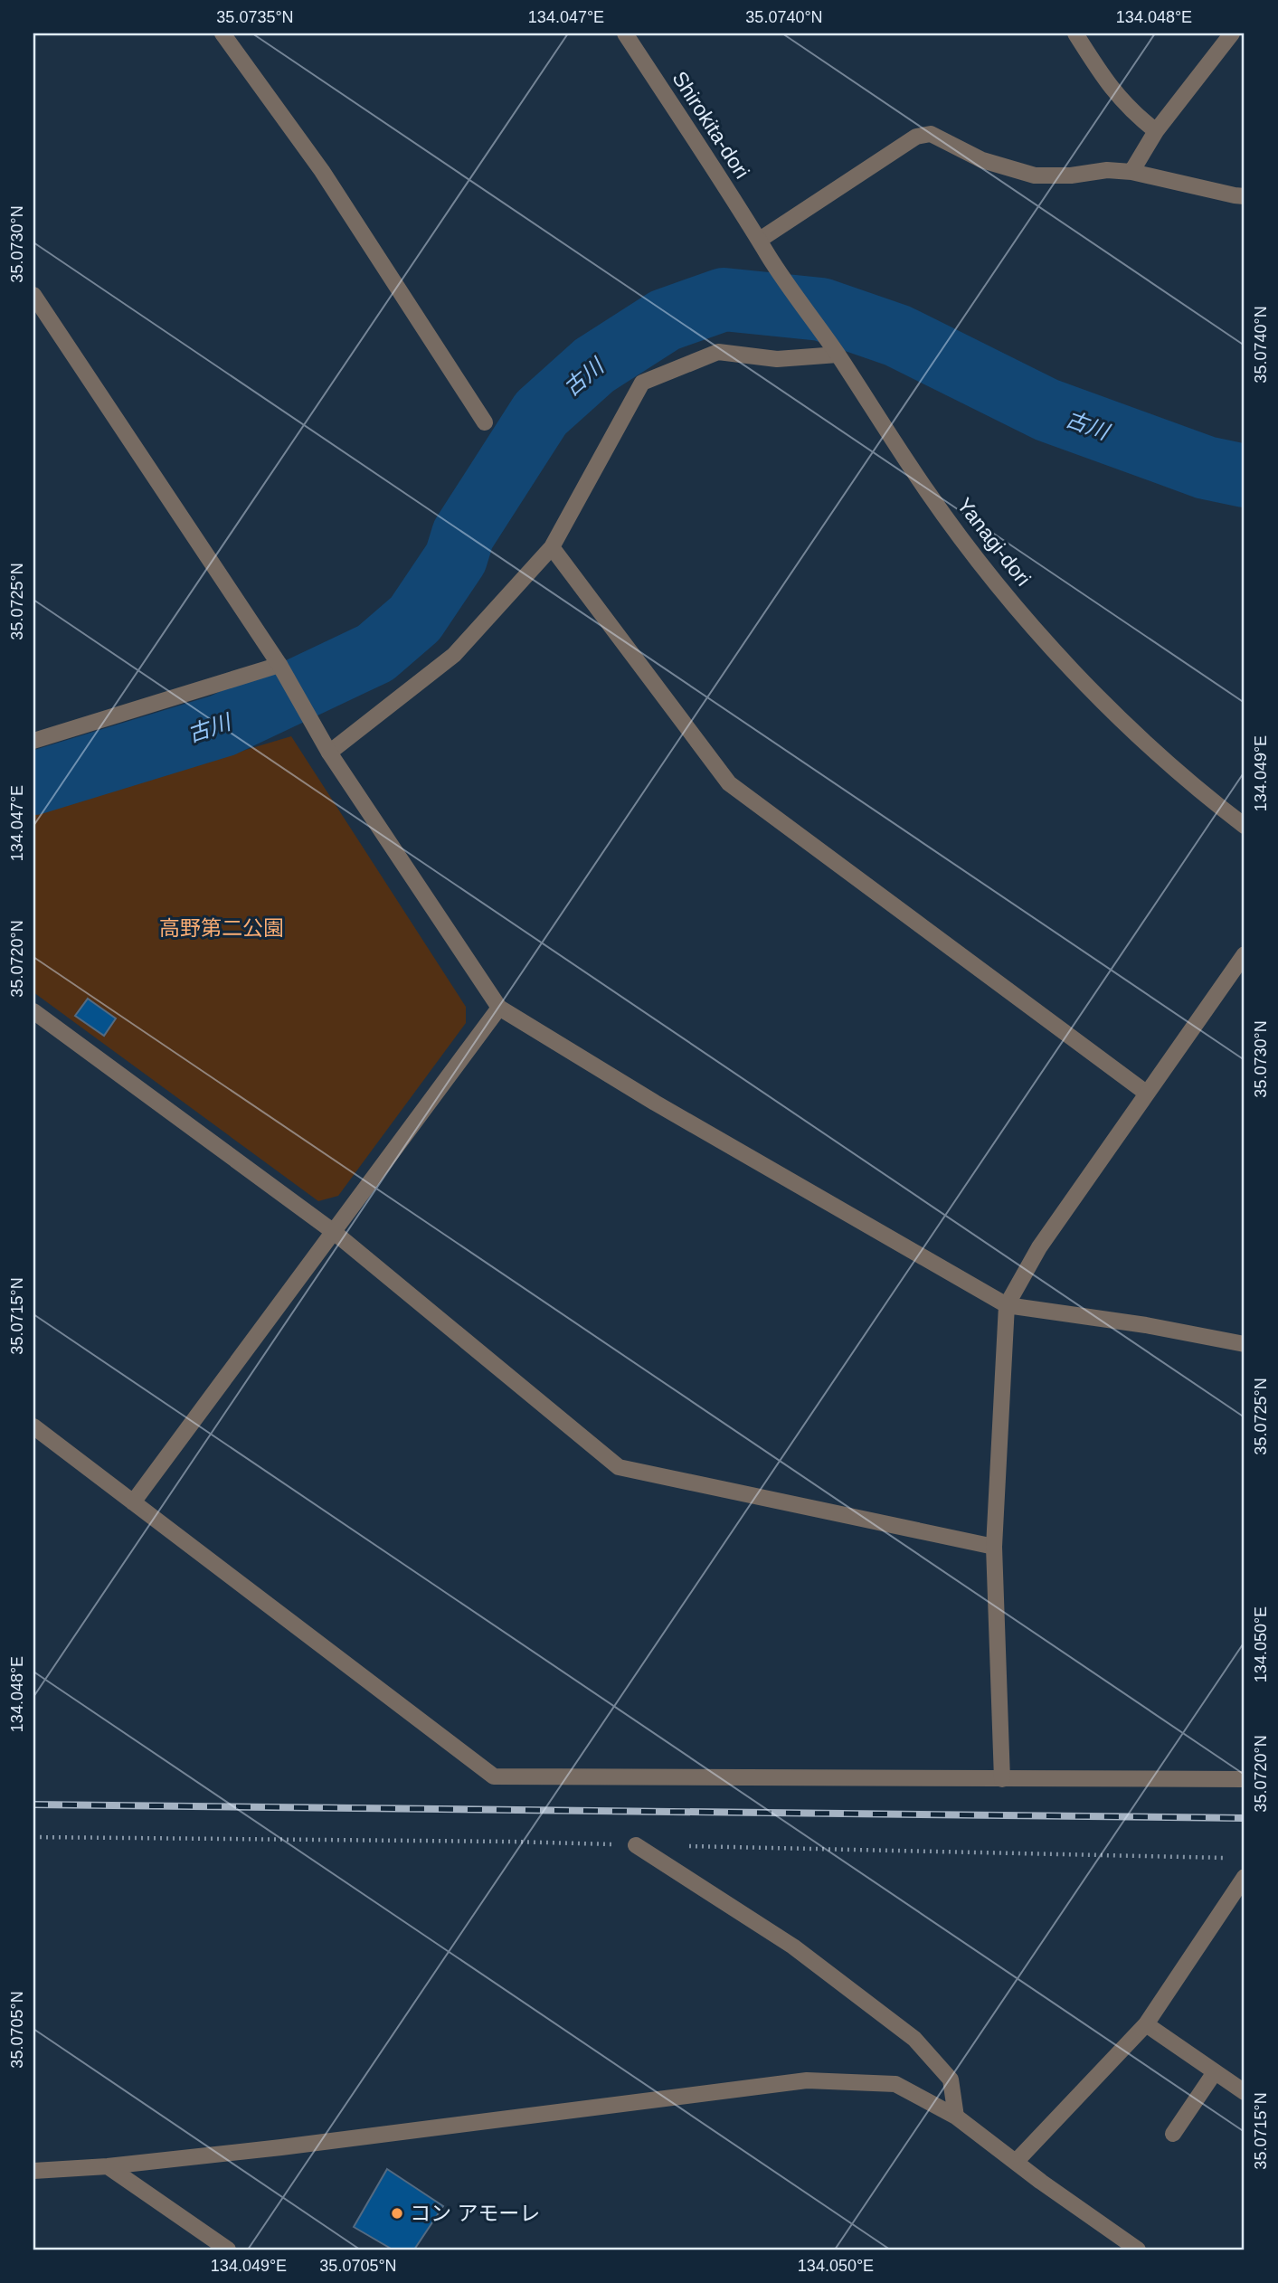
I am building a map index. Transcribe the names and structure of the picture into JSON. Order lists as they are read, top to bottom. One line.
{"streets":{"street":["Shirokita-dori","Yanagi-dori"]},"crossings":[["Shirokita-dori","Yanagi-dori"]],"water":["古川"],"parks":["高野第二公園"],"places":["コン アモーレ"],"coordinates":["35.0735°N","134.047°E","35.0740°N","134.048°E","35.0730°N","35.0725°N","134.049°E","35.0720°N","35.0715°N","134.050°E","35.0705°N"]}
